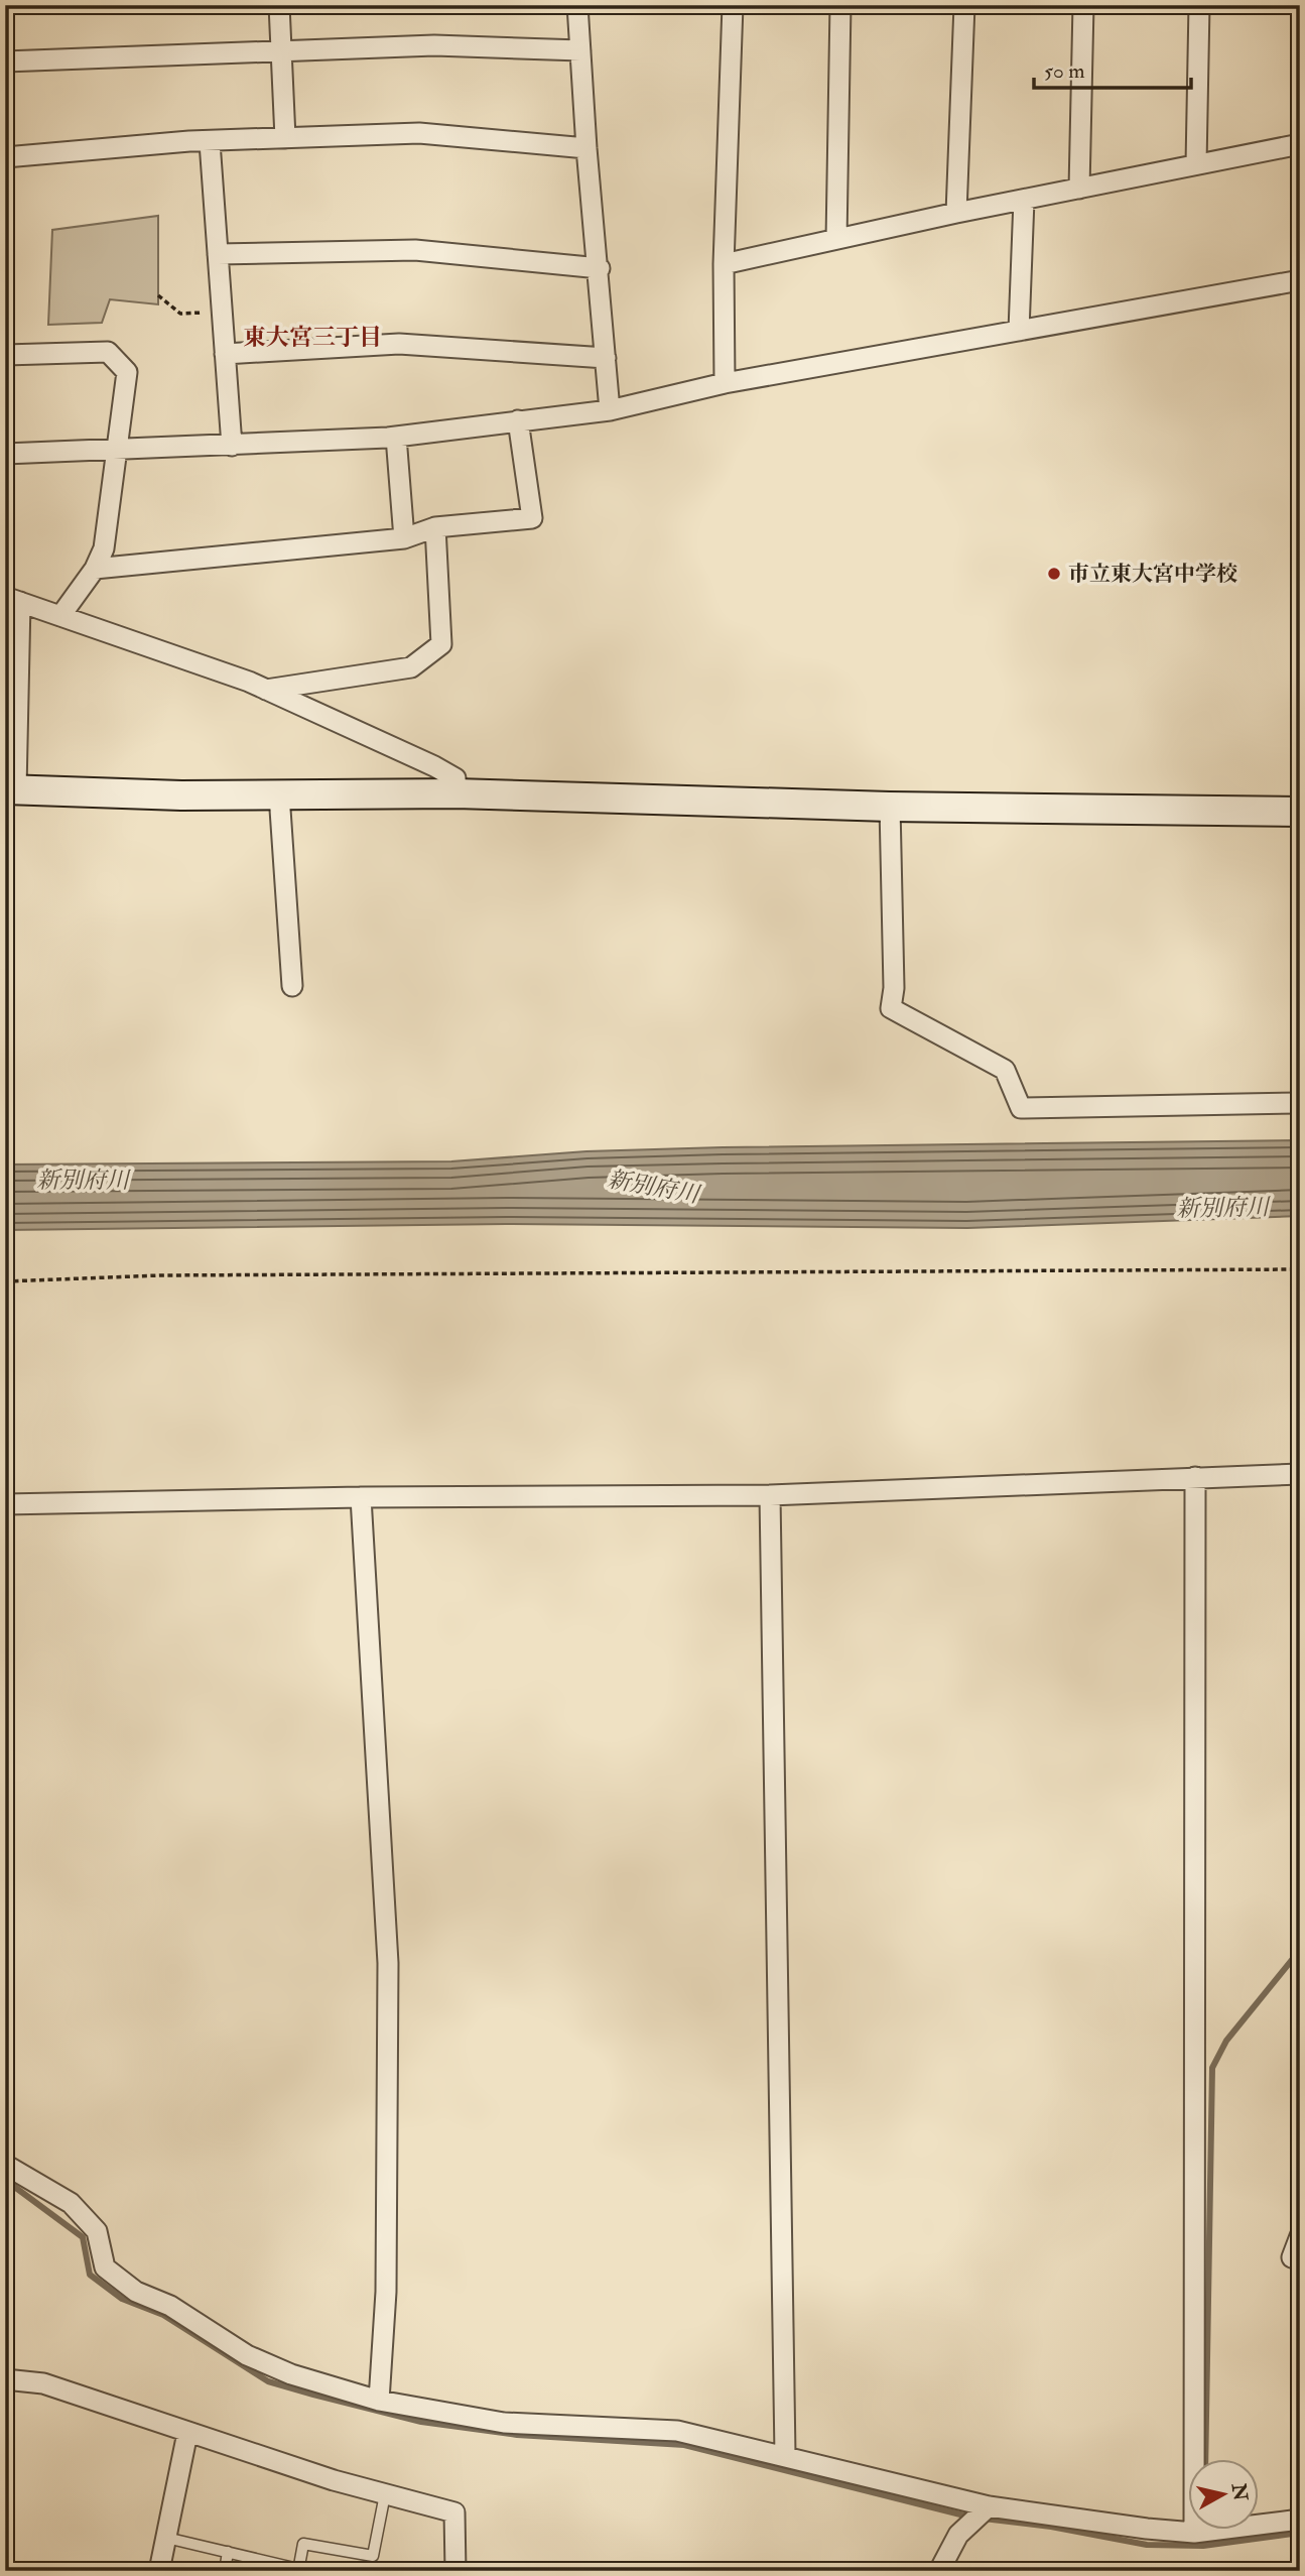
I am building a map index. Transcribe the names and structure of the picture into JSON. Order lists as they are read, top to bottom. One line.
{"districts":["東大宮三丁目"],"water":["新別府川"],"places":["市立東大宮中学校"],"scale_bar":"50 m","north":"right"}
